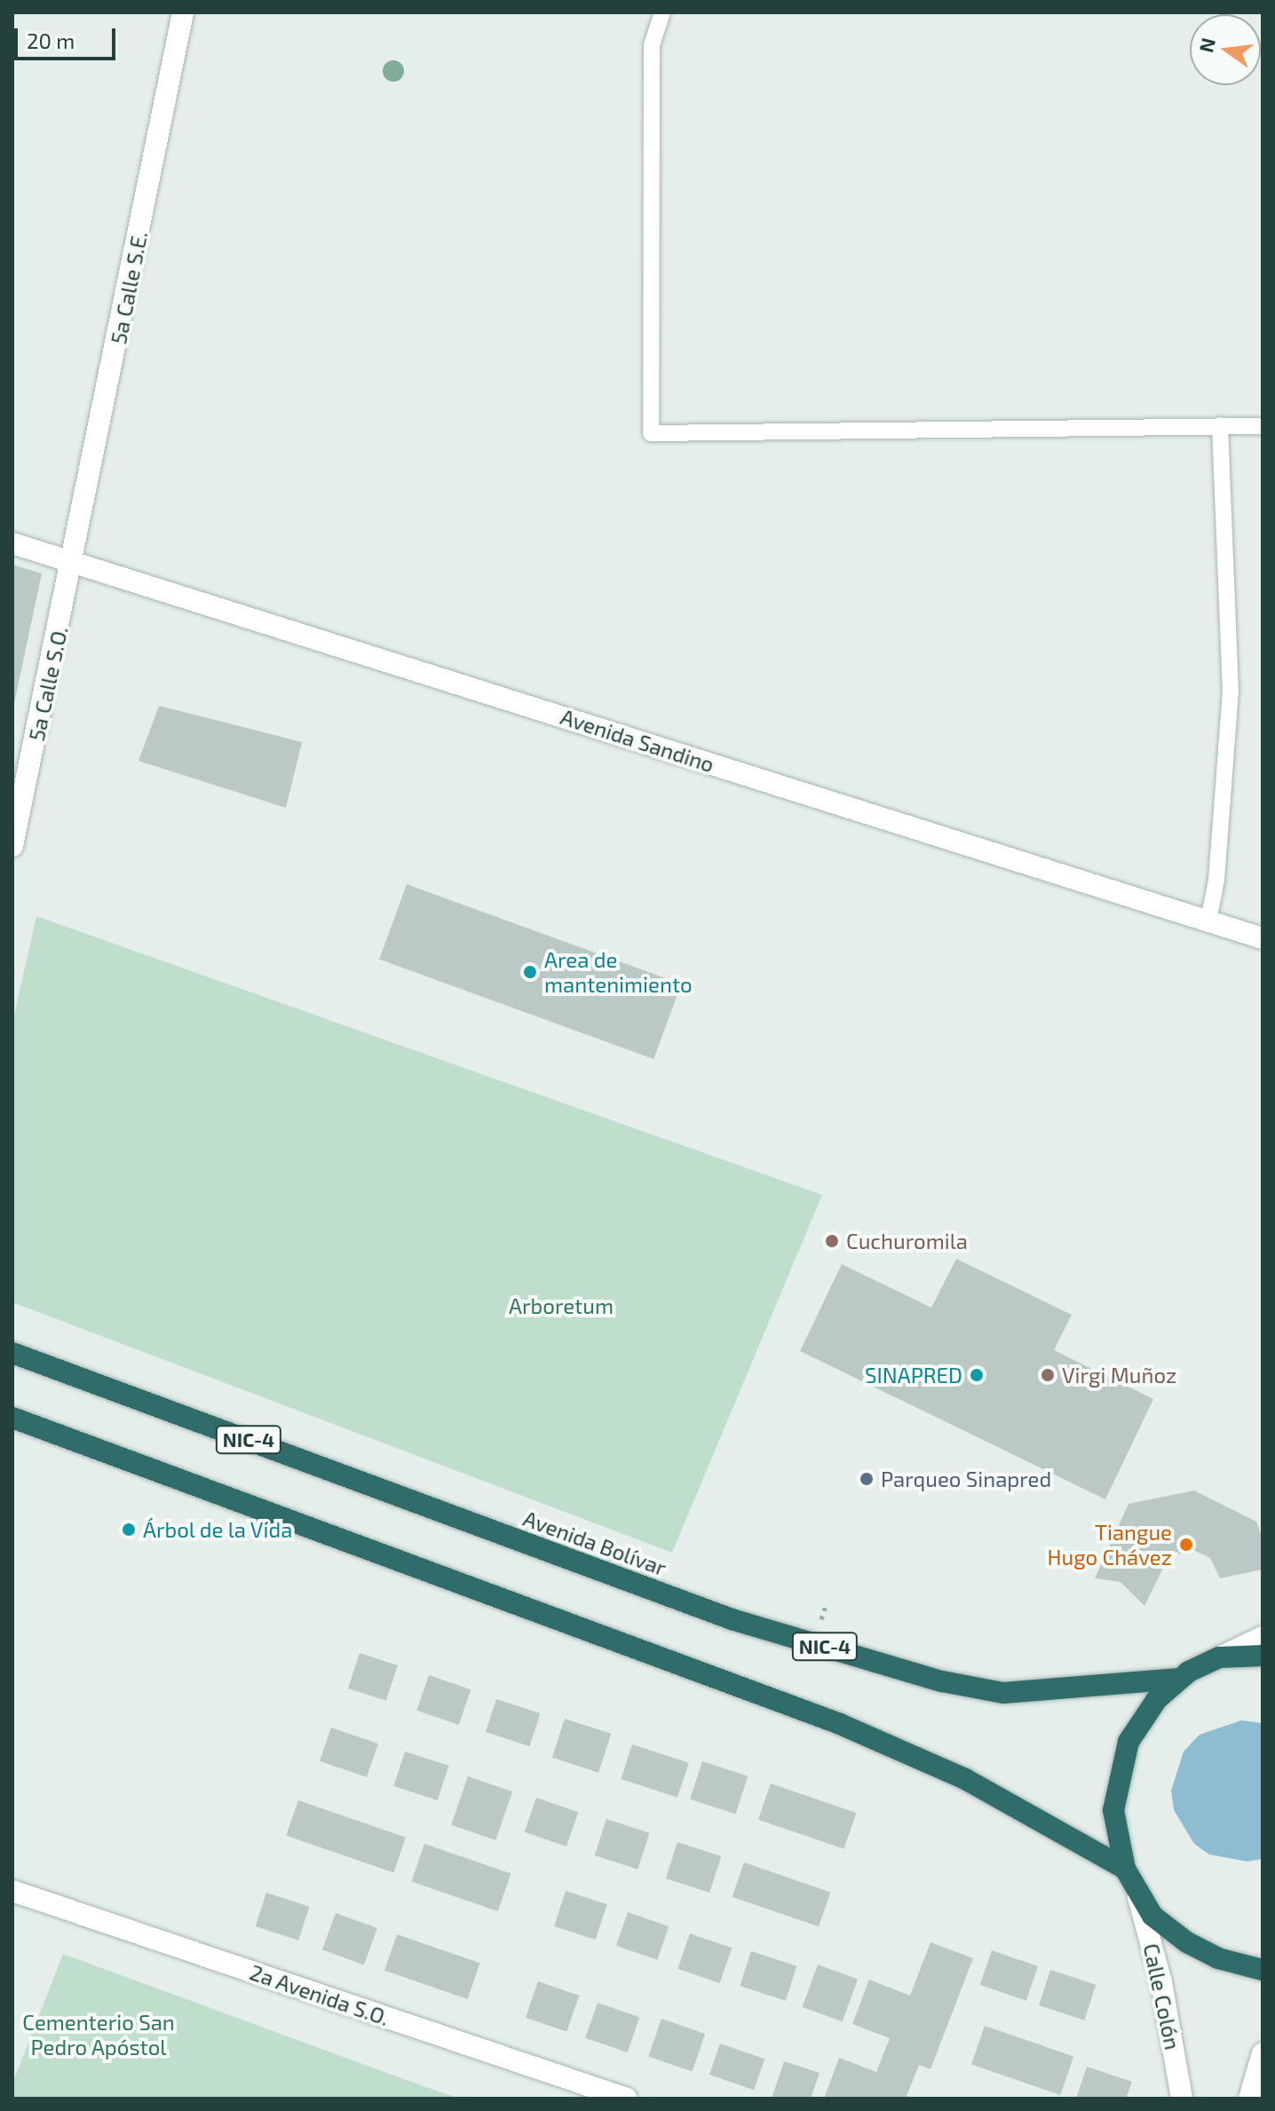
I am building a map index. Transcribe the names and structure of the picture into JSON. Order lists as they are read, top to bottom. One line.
{"streets":{"highway":["NIC-4","Avenida Bolívar"],"street":["5a Calle S.E.","5a Calle S.O.","Avenida Sandino","2a Avenida S.O.","Calle Colón"]},"crossings":[["5a Calle S.E.","5a Calle S.O."],["5a Calle S.E.","Avenida Sandino"],["5a Calle S.O.","Avenida Sandino"],["NIC-4","Avenida Bolívar"],["NIC-4","Calle Colón"]],"parks":["Arboretum","Cementerio San Pedro Apóstol"],"places":["Area de mantenimiento","Cuchuromila","SINAPRED","Virgi Muñoz","Parqueo Sinapred","Árbol de la Vida","Tiangue Hugo Chávez"],"scale_bar":"20 m","north":"left"}
